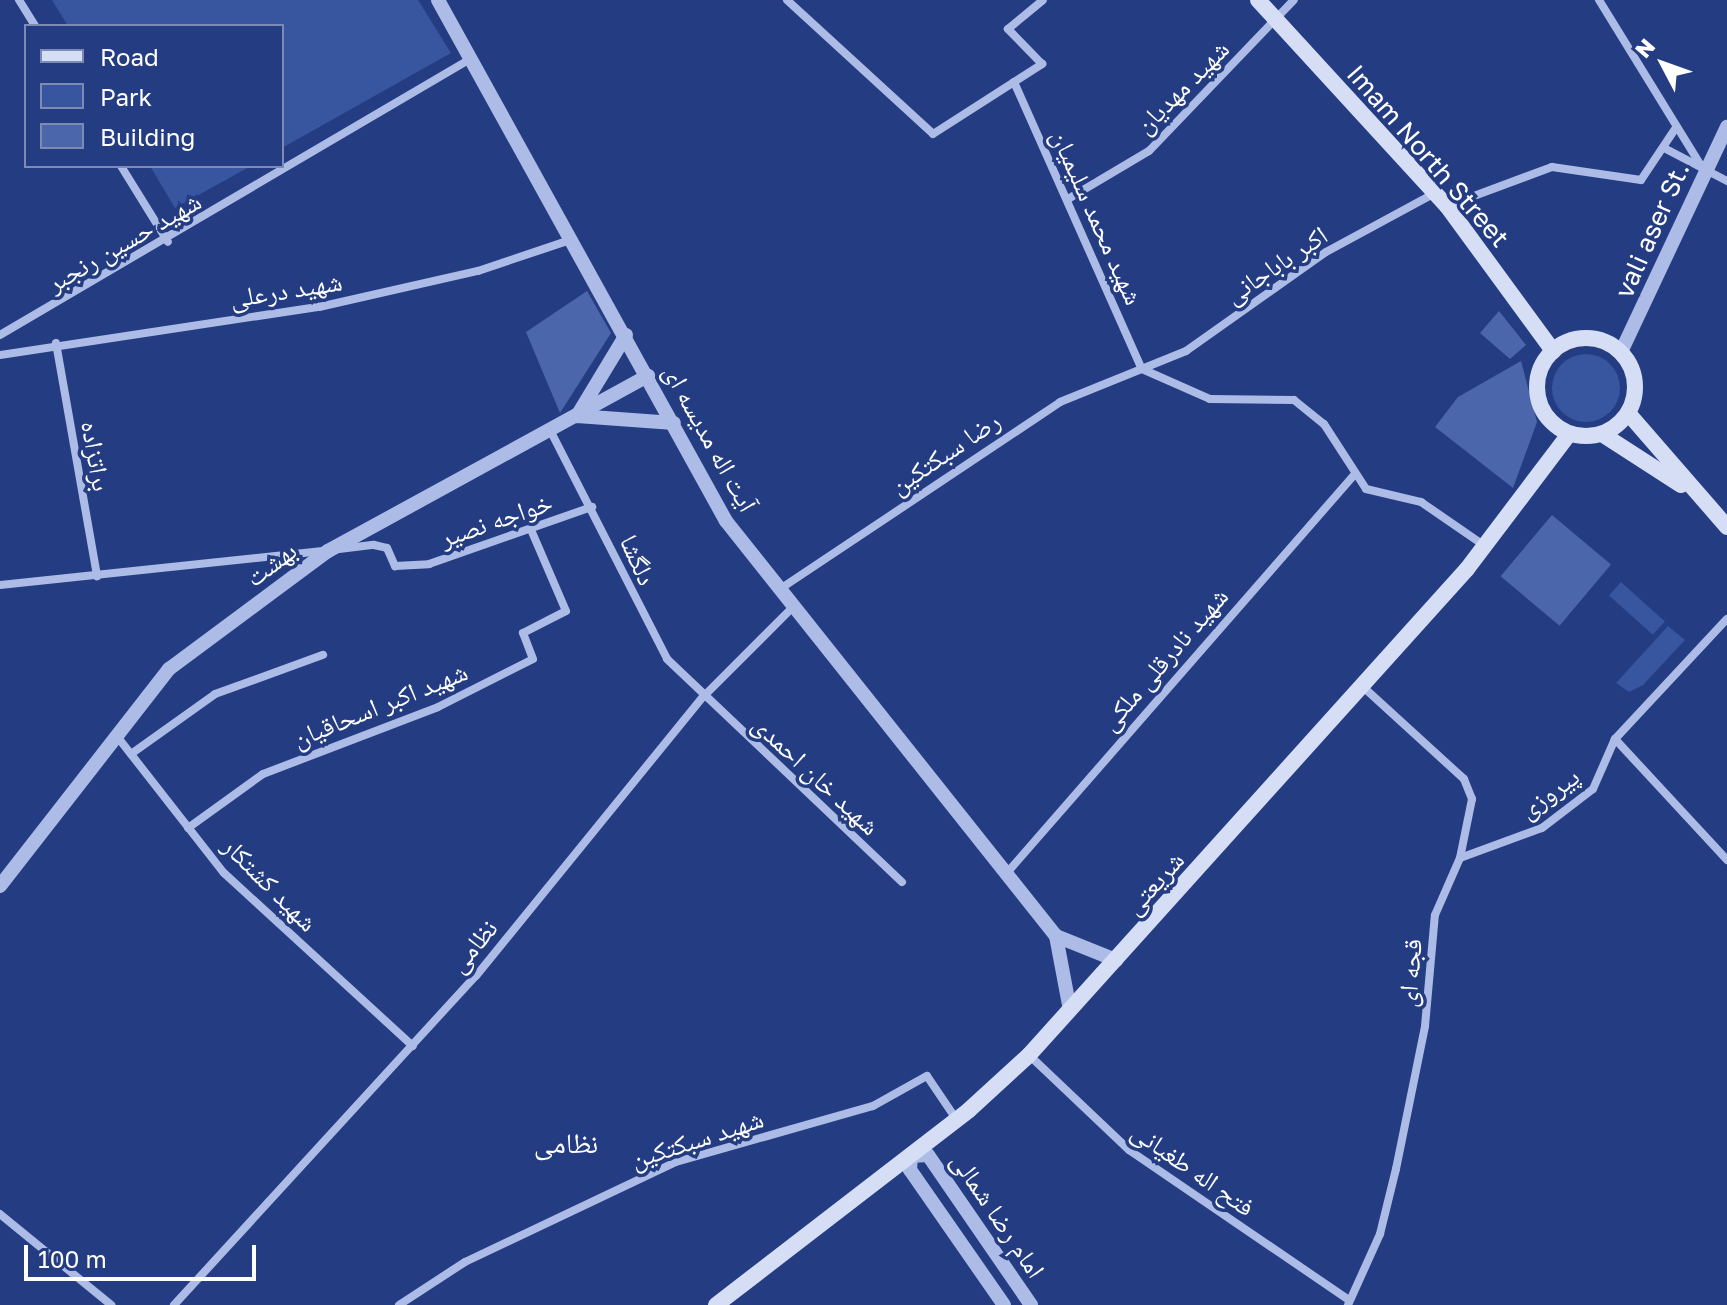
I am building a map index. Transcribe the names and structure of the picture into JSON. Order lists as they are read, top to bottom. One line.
{"streets":{"main road":["Imam North Street","شریعتی"],"street":["شهید مهدیان","شهید محمد سلیمیان","vali aser St.","شهید حسین رنجبر","اکبر باباجانی","شهید درعلی","آیت اله مدیسه ای","رضا سبکتکین","براتزاده","خواجه نصیر","دلگشا","بهشت","شهید نادرقلی ملکی","شهید اکبر اسحاقیان","شهید خان احمدی","پیروزی","شهید کشتکار","نظامی","قجه ای","شهید سبکتکین","فتح اله طغیانی","امام رضا شمالی"]},"crossings":[["شهید مهدیان","Imam North Street"],["شهید مهدیان","شهید محمد سلیمیان"],["Imam North Street","vali aser St."],["Imam North Street","اکبر باباجانی"],["Imam North Street","شریعتی"],["شهید محمد سلیمیان","اکبر باباجانی"],["شهید محمد سلیمیان","رضا سبکتکین"],["vali aser St.","شریعتی"],["شهید حسین رنجبر","آیت اله مدیسه ای"],["اکبر باباجانی","رضا سبکتکین"],["شهید درعلی","آیت اله مدیسه ای"],["شهید درعلی","براتزاده"],["آیت اله مدیسه ای","رضا سبکتکین"],["آیت اله مدیسه ای","بهشت"],["آیت اله مدیسه ای","شهید نادرقلی ملکی"],["آیت اله مدیسه ای","نظامی"],["خواجه نصیر","دلگشا"],["خواجه نصیر","بهشت"],["خواجه نصیر","شهید اکبر اسحاقیان"],["دلگشا","بهشت"],["دلگشا","شهید خان احمدی"],["دلگشا","نظامی"],["بهشت","شهید کشتکار"],["شهید اکبر اسحاقیان","شهید کشتکار"],["شهید خان احمدی","نظامی"],["پیروزی","قجه ای"],["شریعتی","قجه ای"],["شریعتی","شهید سبکتکین"],["شریعتی","فتح اله طغیانی"],["شریعتی","امام رضا شمالی"],["شهید کشتکار","نظامی"],["قجه ای","فتح اله طغیانی"]],"districts":["نظامی"],"legend":["Road","Park","Building"],"scale_bar":"100 m","north":"top left"}
